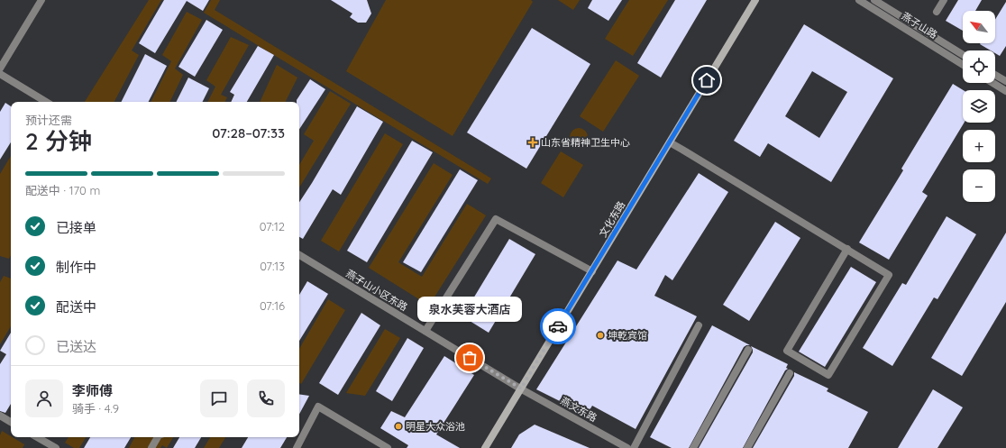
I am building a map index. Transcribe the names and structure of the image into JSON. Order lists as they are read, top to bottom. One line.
{"streets":{"main road":["文化东路"],"street":["燕子山路","燕子山小区东路","燕文东路"]},"crossings":[["文化东路","燕子山小区东路"],["文化东路","燕文东路"],["燕子山小区东路","燕文东路"]],"places":{"health":["山东省精神卫生中心"],"other":["坤乾宾馆","泉水芙蓉大酒店","明星大众浴池"]},"north":"top left","page":{"map_buttons":["+","−"],"heading":["2 分钟","预计还需","07:28–07:33"],"panel":["李师傅","骑手 · 4.9"],"bar":"配送中 · 170 m","list":[["已接单","07:12"],["制作中","07:13"],["配送中","07:16"],"已送达"],"bubble":"泉水芙蓉大酒店"}}
